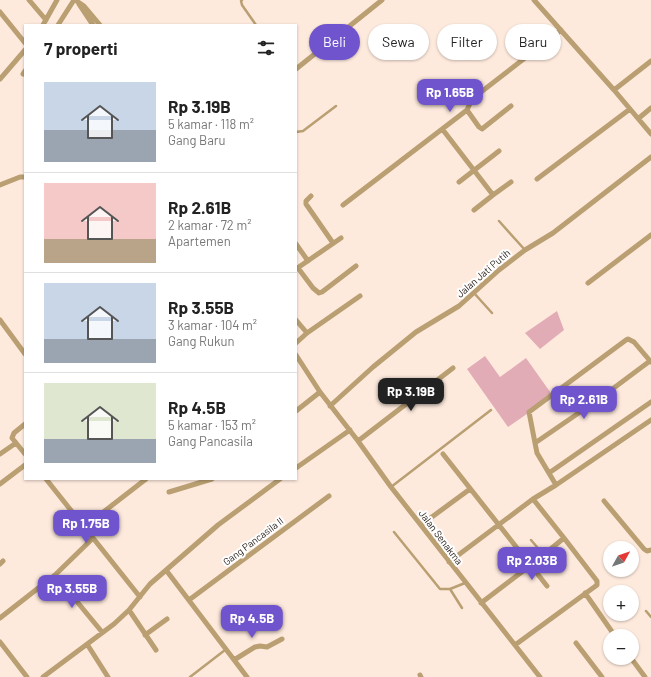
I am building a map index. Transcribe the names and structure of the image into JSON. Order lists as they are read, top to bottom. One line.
{"streets":{"street":["Jalan Jati Putih","Jalan Senakma","Gang Pancasila II"]},"crossings":[["Jalan Jati Putih","Jalan Senakma"]],"north":"top right","page":{"chip":["Beli","Sewa","Filter","Baru"],"heading":"7 properti","list":[{"name":"Rp 3.19B","note":"5 kamar · 118 m² · Gang Baru"},{"name":"Rp 2.61B","note":"2 kamar · 72 m² · Apartemen"},{"name":"Rp 3.55B","note":"3 kamar · 104 m² · Gang Rukun"},{"name":"Rp 4.5B","note":"5 kamar · 153 m² · Gang Pancasila"}],"price":["Rp 1.65B","Rp 3.19B","Rp 2.61B","Rp 1.75B","Rp 2.03B","Rp 3.55B","Rp 4.5B"],"map_buttons":["+","−"]}}
